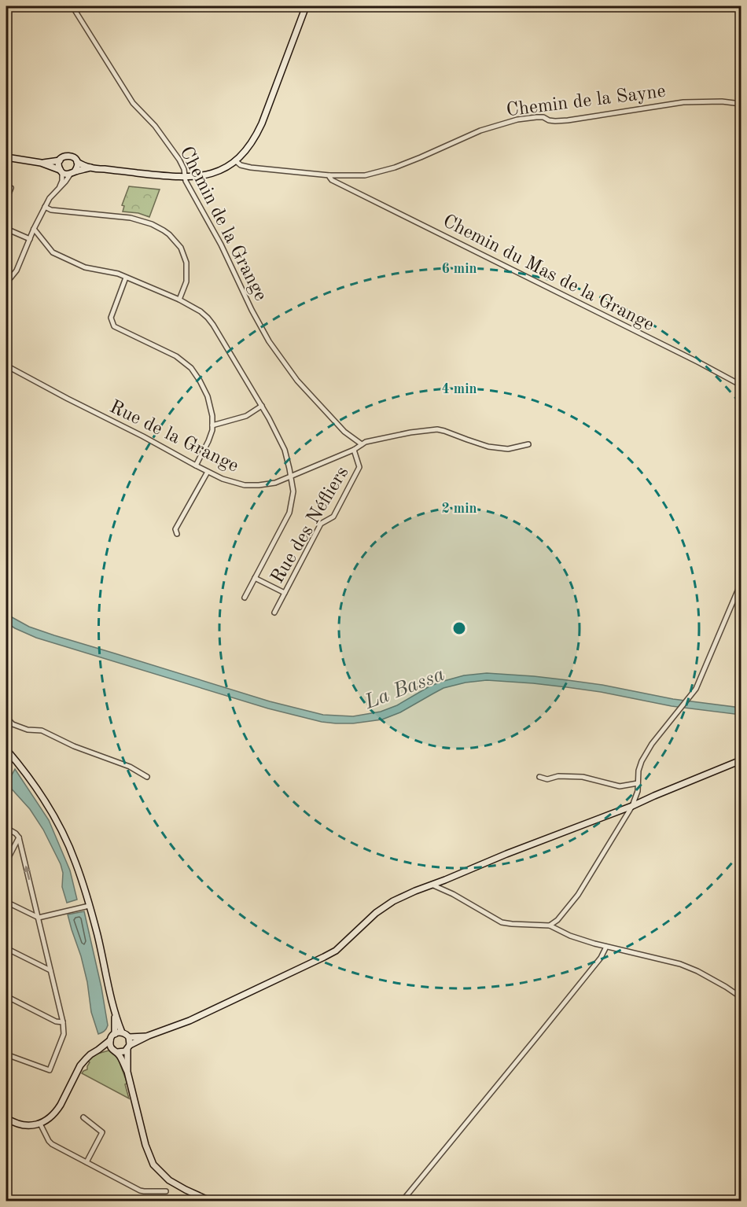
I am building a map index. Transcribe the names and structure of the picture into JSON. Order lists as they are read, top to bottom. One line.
{"streets":{"street":["Chemin de la Sayne","Chemin de la Grange","Chemin du Mas de la Grange","Rue de la Grange","Rue des Néfliers"]},"crossings":[["Chemin de la Sayne","Chemin du Mas de la Grange"],["Chemin de la Grange","Rue de la Grange"],["Rue de la Grange","Rue des Néfliers"]],"water":["La Bassa"],"rings":["6 min","4 min","2 min"]}
